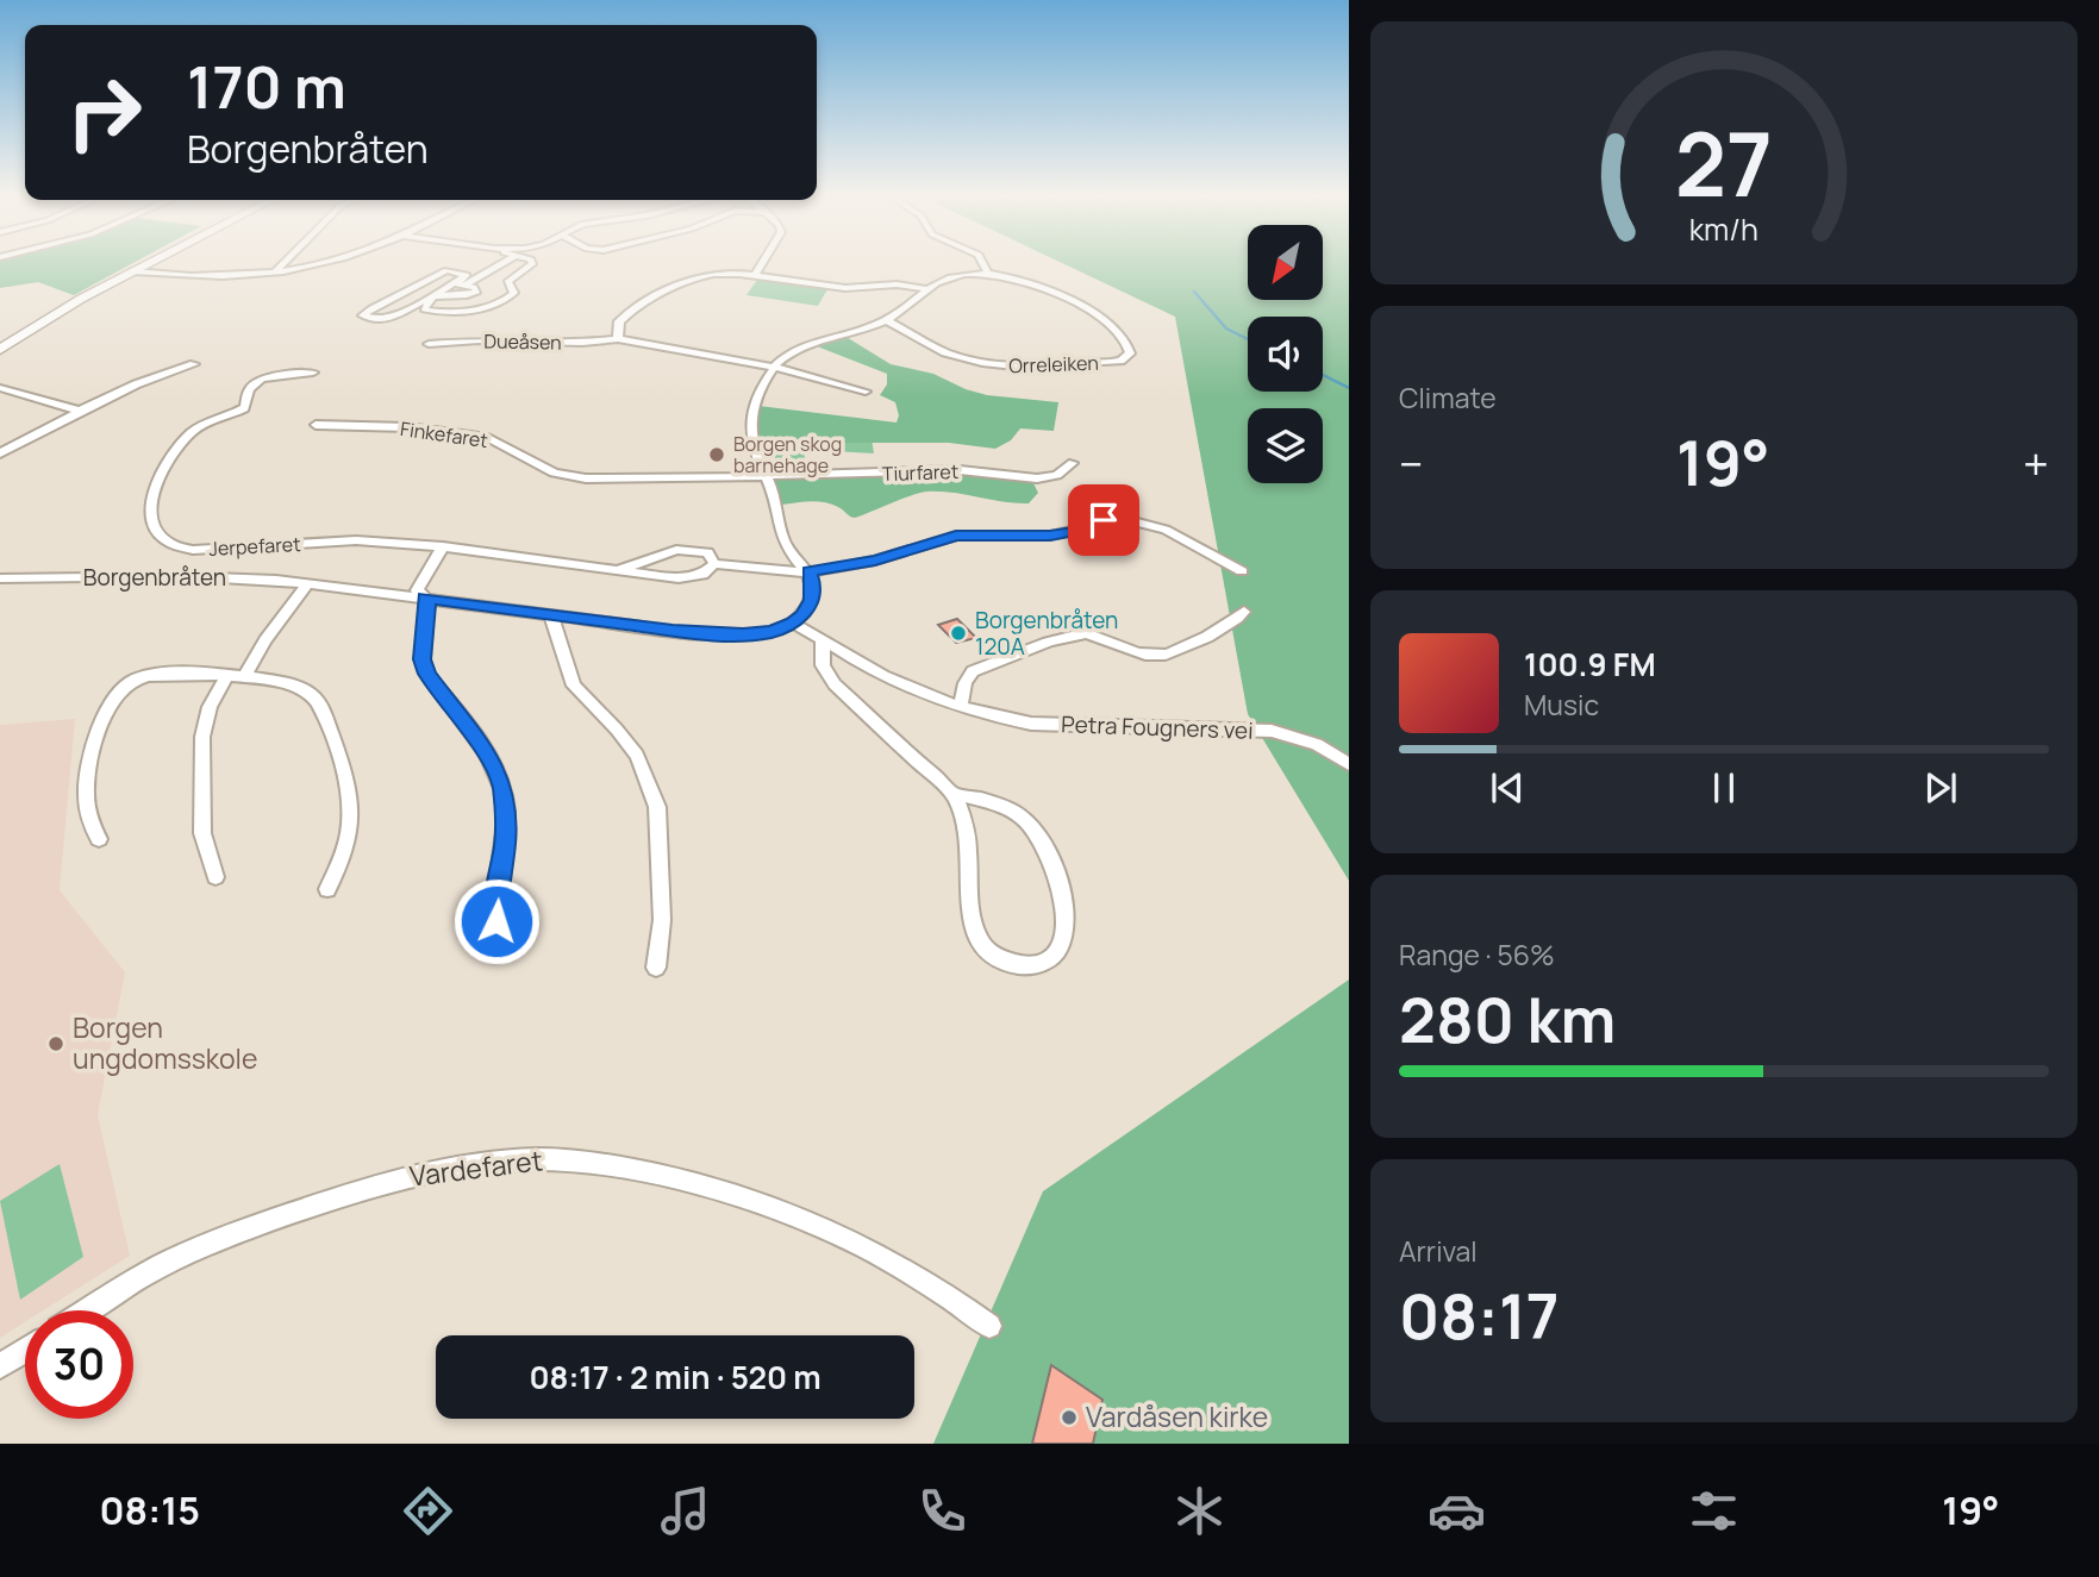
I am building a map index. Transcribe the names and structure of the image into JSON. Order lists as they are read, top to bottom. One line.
{"streets":{"street":["Dueåsen","Orreleiken","Finkefaret","Tiurfaret","Jerpefaret","Borgenbråten","Petra Fougners vei","Vardefaret"]},"crossings":[["Finkefaret","Tiurfaret"]],"places":["Borgen skog barnehage","Borgenbråten 120A","Borgen ungdomsskole","Vardåsen kirke"],"north":"bottom left","page":{"turn":["170 m","Borgenbråten"],"tile":["Climate",["Range · 56%","280 km"],["Arrival","08:17"]],"heat":["−","19°","+"],"song":["100.9 FM","Music"],"limit":"30","trip":"08:17 · 2 min · 520 m","tabs":["08:15","19°"],"gauge":["27","km/h"]}}
